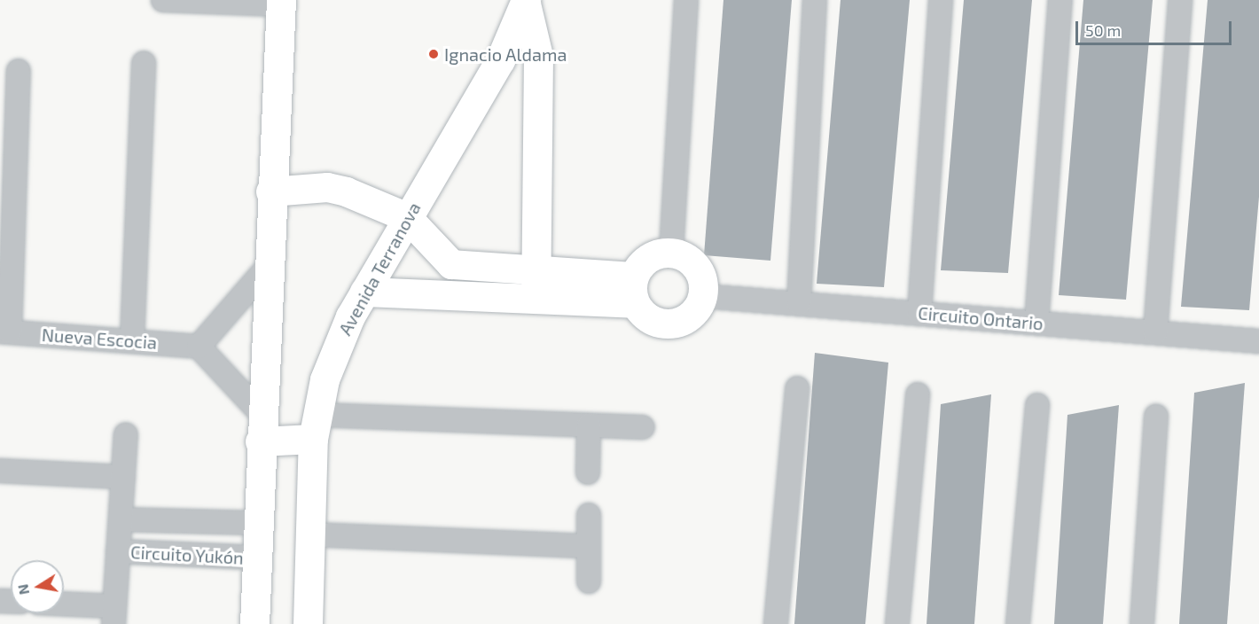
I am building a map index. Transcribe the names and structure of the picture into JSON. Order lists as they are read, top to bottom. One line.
{"streets":{"street":["Avenida Terranova","Circuito Ontario","Nueva Escocia","Circuito Yukón"]},"places":["Ignacio Aldama"],"scale_bar":"50 m","north":"left"}
